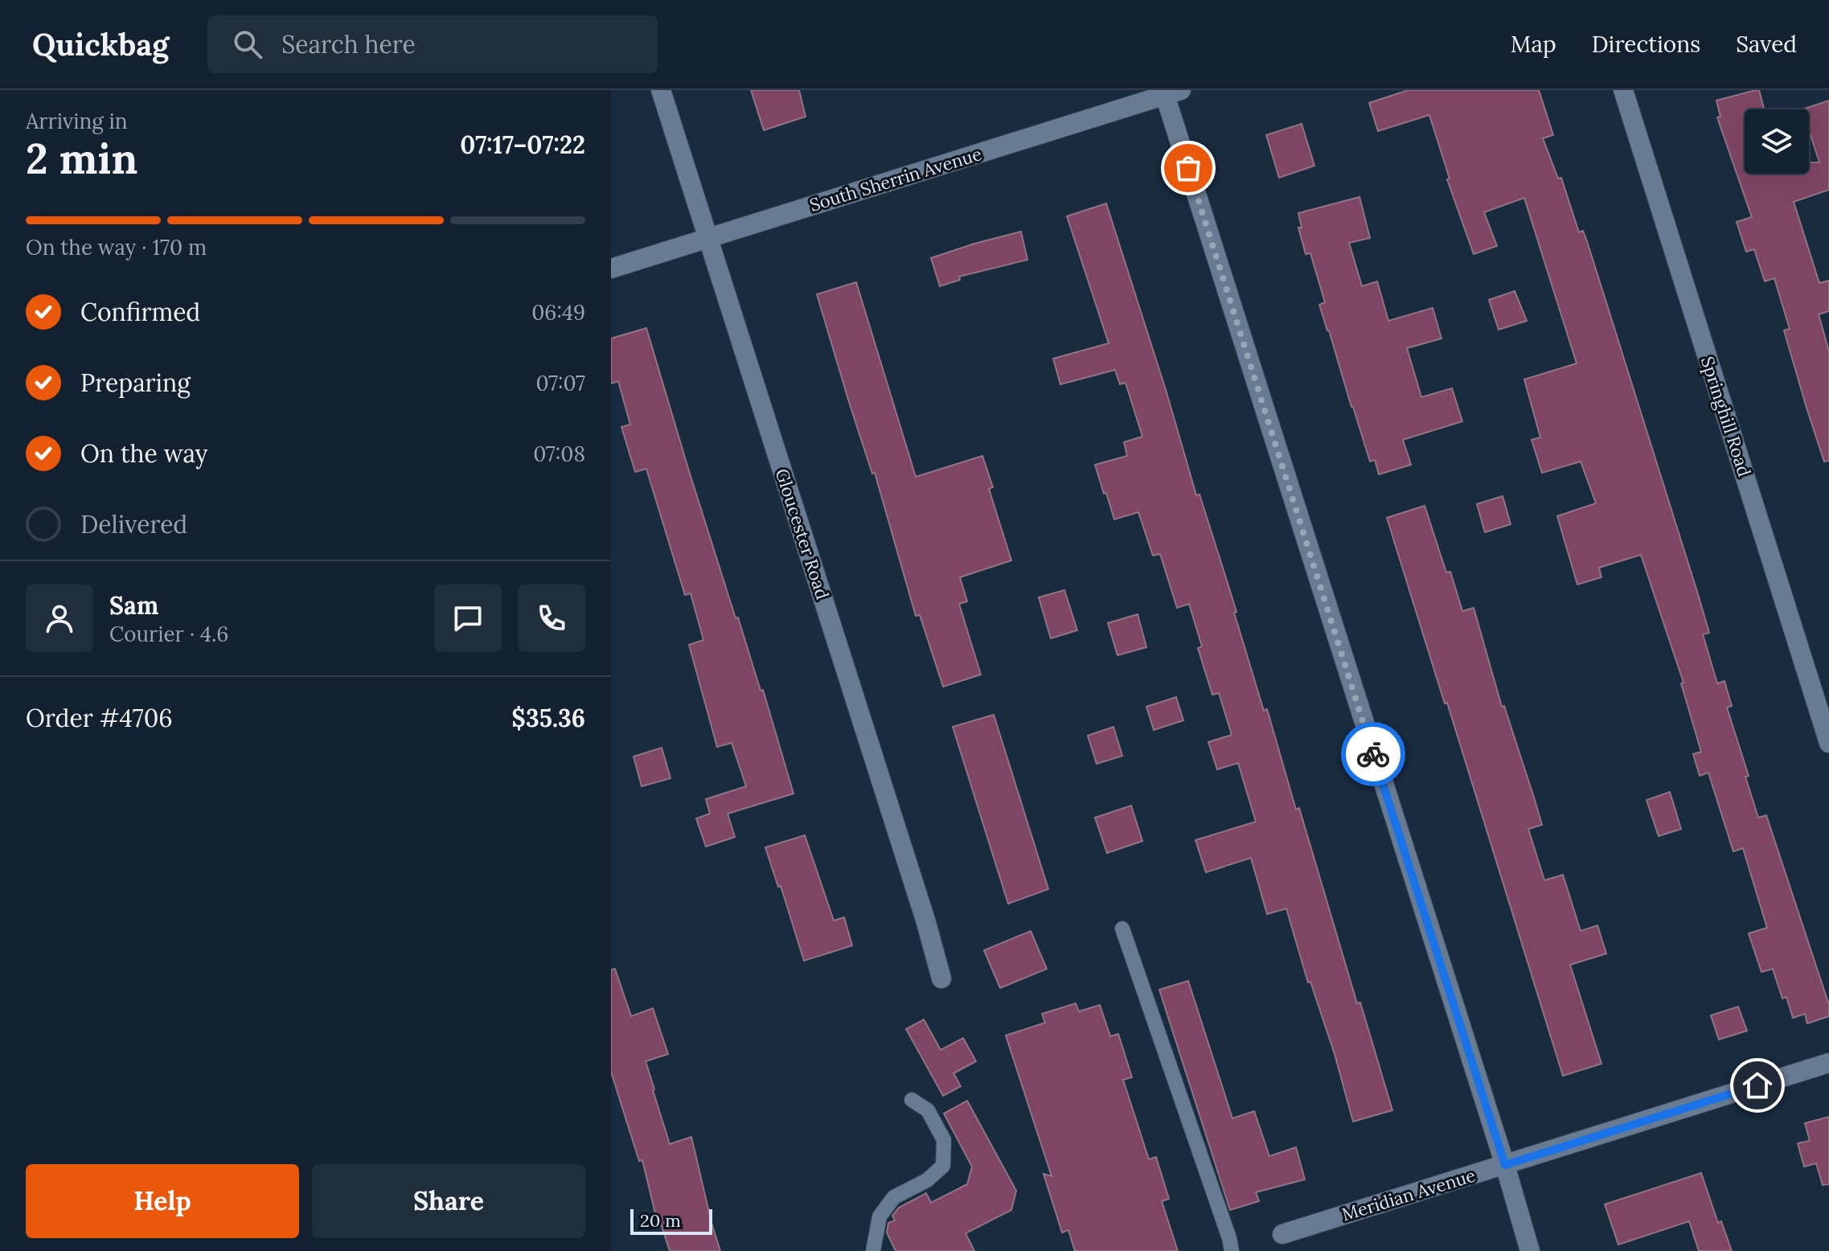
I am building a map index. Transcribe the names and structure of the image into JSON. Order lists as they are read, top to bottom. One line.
{"streets":{"street":["South Sherrin Avenue","Springhill Road","Gloucester Road","Meridian Avenue"]},"crossings":[["South Sherrin Avenue","Gloucester Road"]],"scale_bar":"20 m","page":{"header":"Quickbag","search":"Search here","nav":["Map","Directions","Saved"],"heading":["2 min","Arriving in","07:17–07:22"],"panel":["Sam","Courier · 4.6","Order #4706","$35.36"],"bar":"On the way · 170 m","list":[["Confirmed","06:49"],["Preparing","07:07"],["On the way","07:08"],"Delivered"],"buttons":["Help","Share"],"scale":"20 m"}}
